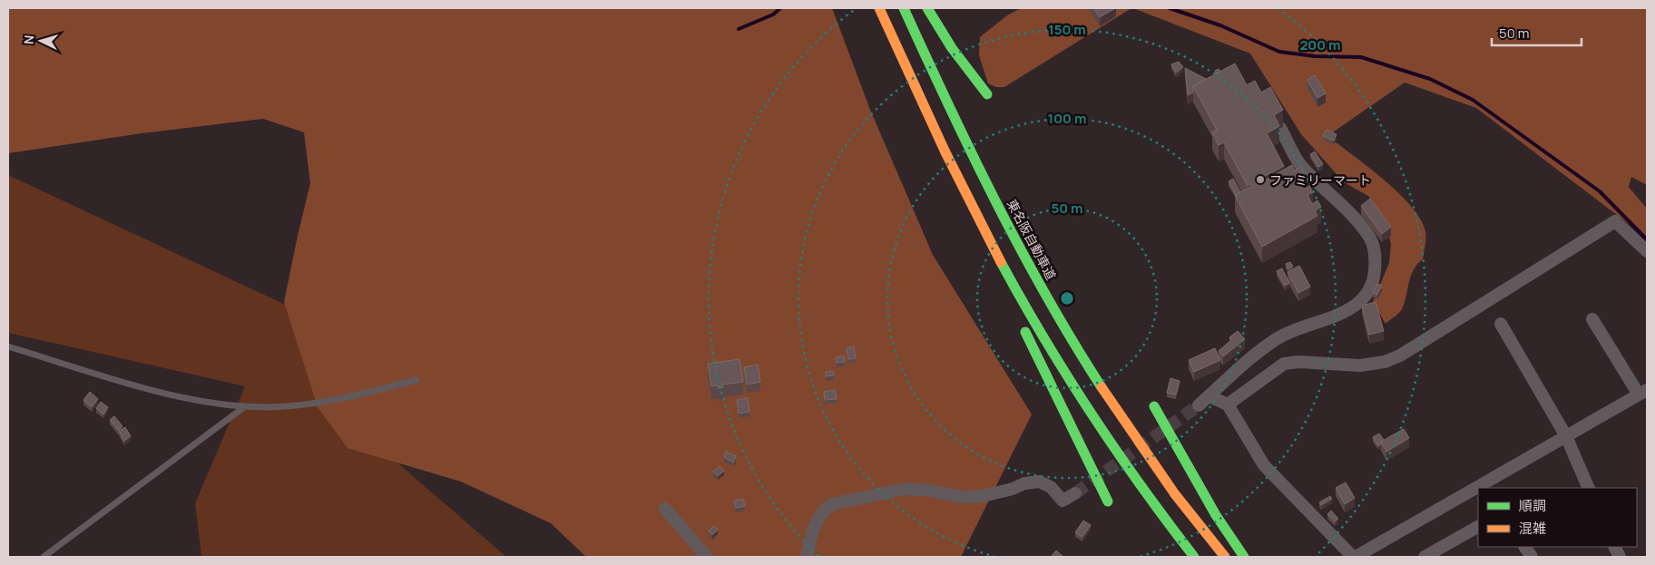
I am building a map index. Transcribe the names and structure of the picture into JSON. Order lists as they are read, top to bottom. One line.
{"streets":{"highway":["東名阪自動車道"]},"places":["ファミリーマート"],"legend":["順調","混雑"],"scale_bar":"50 m","north":"left","rings":["150 m","200 m","100 m","50 m"]}
